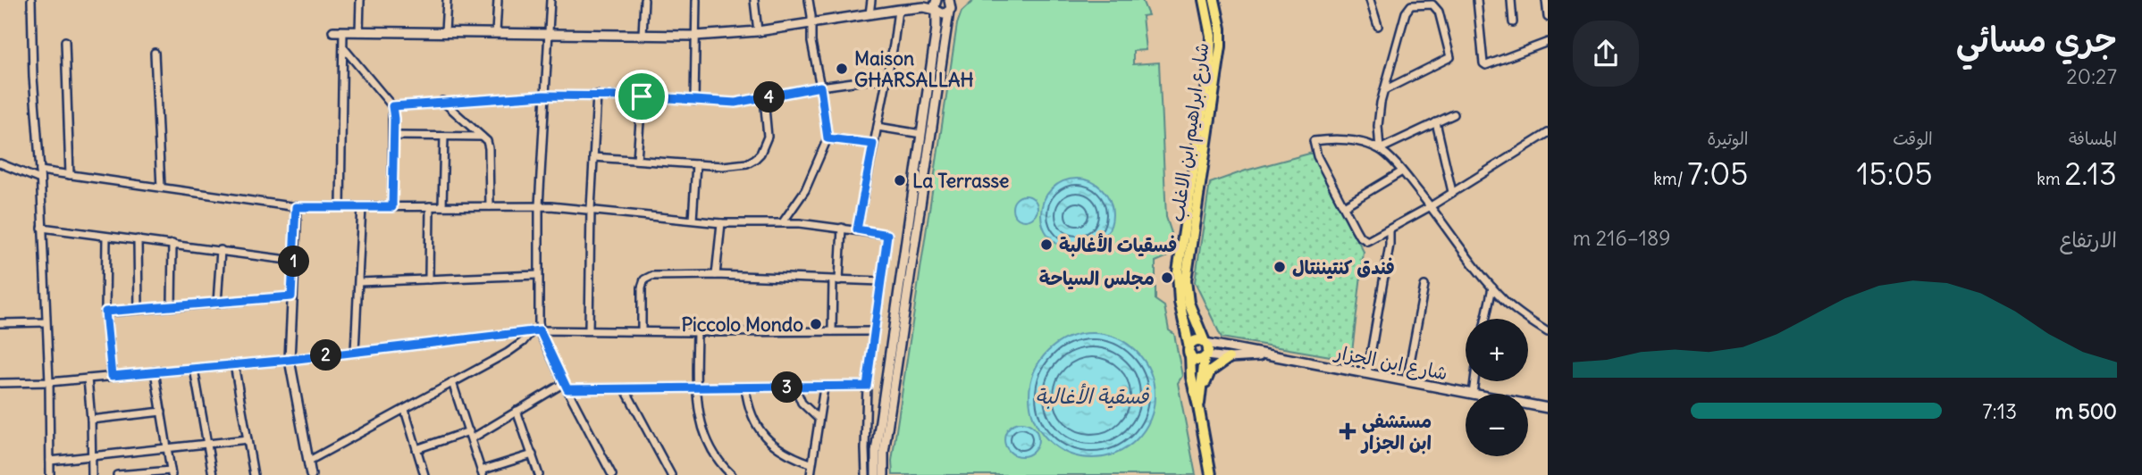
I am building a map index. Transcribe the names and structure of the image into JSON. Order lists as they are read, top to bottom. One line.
{"streets":{"main road":["شارع ابراهيم ابن الاغلب"],"street":["شارع ابن الجزار"]},"crossings":[["شارع ابراهيم ابن الاغلب","شارع ابن الجزار"]],"water":["فسقية الأغالبة"],"places":{"other":["Maison GHARSALLAH","La Terrasse","فسقيات الأغالبة","فندق كنتيننتال","مجلس السياحة","Piccolo Mondo"],"health":["مستشفى ابن الجزار"]},"page":{"heading":["جري مسائي","20:27"],"pins":["4","1","2","3"],"stats":[["المسافة","2.13 km"],["الوقت","15:05"],["الوتيرة","7:05 /km"]],"chart":["الارتفاع","189–216 m"],"map_buttons":["+","−"],"list":[{"name":"500 m","note":"7:13"}]}}
